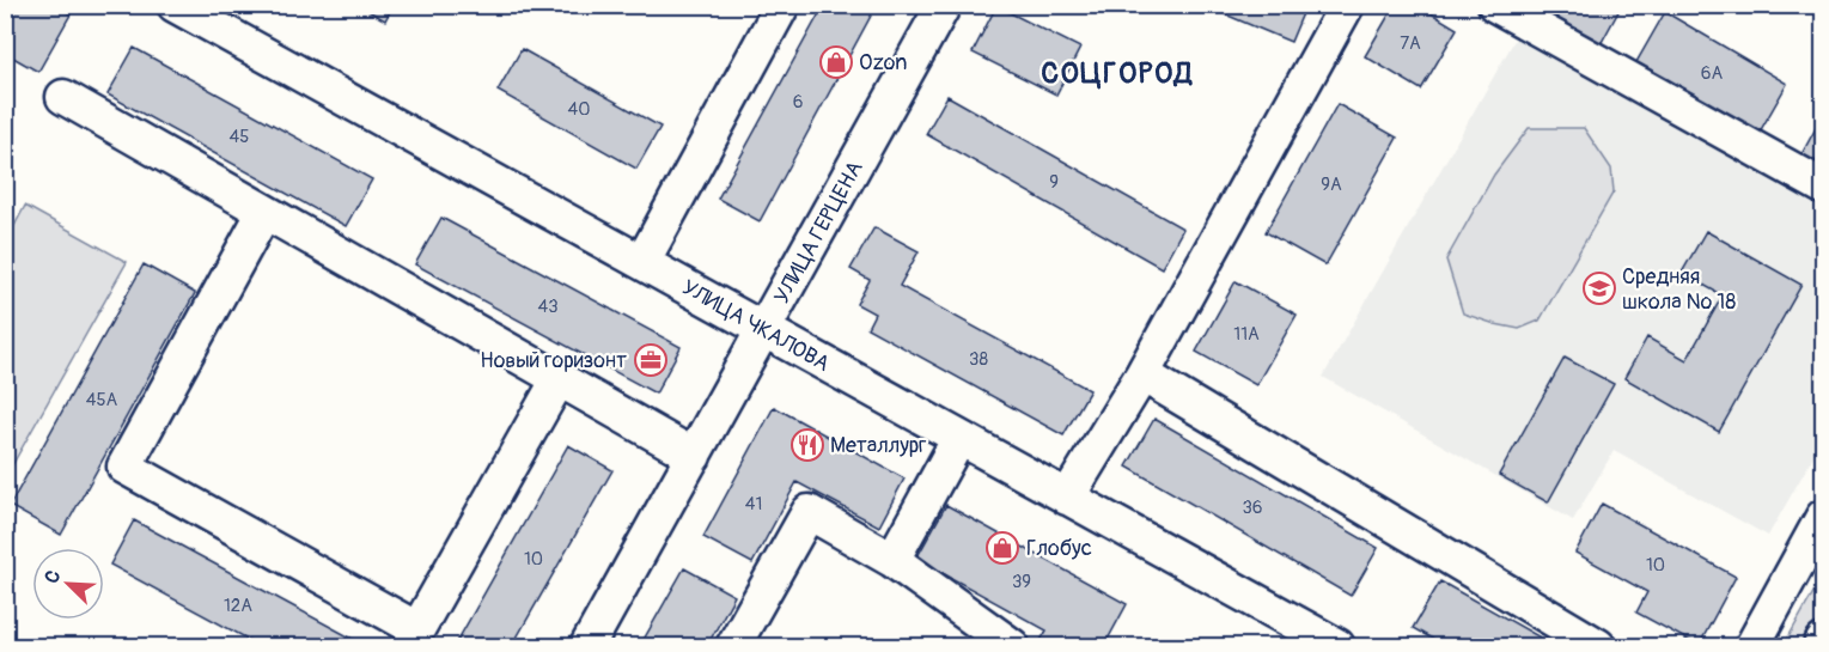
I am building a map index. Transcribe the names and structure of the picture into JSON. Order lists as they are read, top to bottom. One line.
{"streets":{"street":["УЛИЦА ГЕРЦЕНА","УЛИЦА ЧКАЛОВА"]},"crossings":[["УЛИЦА ГЕРЦЕНА","УЛИЦА ЧКАЛОВА"]],"districts":["СОЦГОРОД"],"places":{"shop":["Ozon","Глобус"],"school or university":["Средняя школа № 18"],"office":["Новый горизонт"],"restaurant":["Металлург"]},"house_numbers":["7А","6А","6","40","45","9","9А","43","11А","38","45А","41","36","10","10","39","12А"],"north":"top left"}
